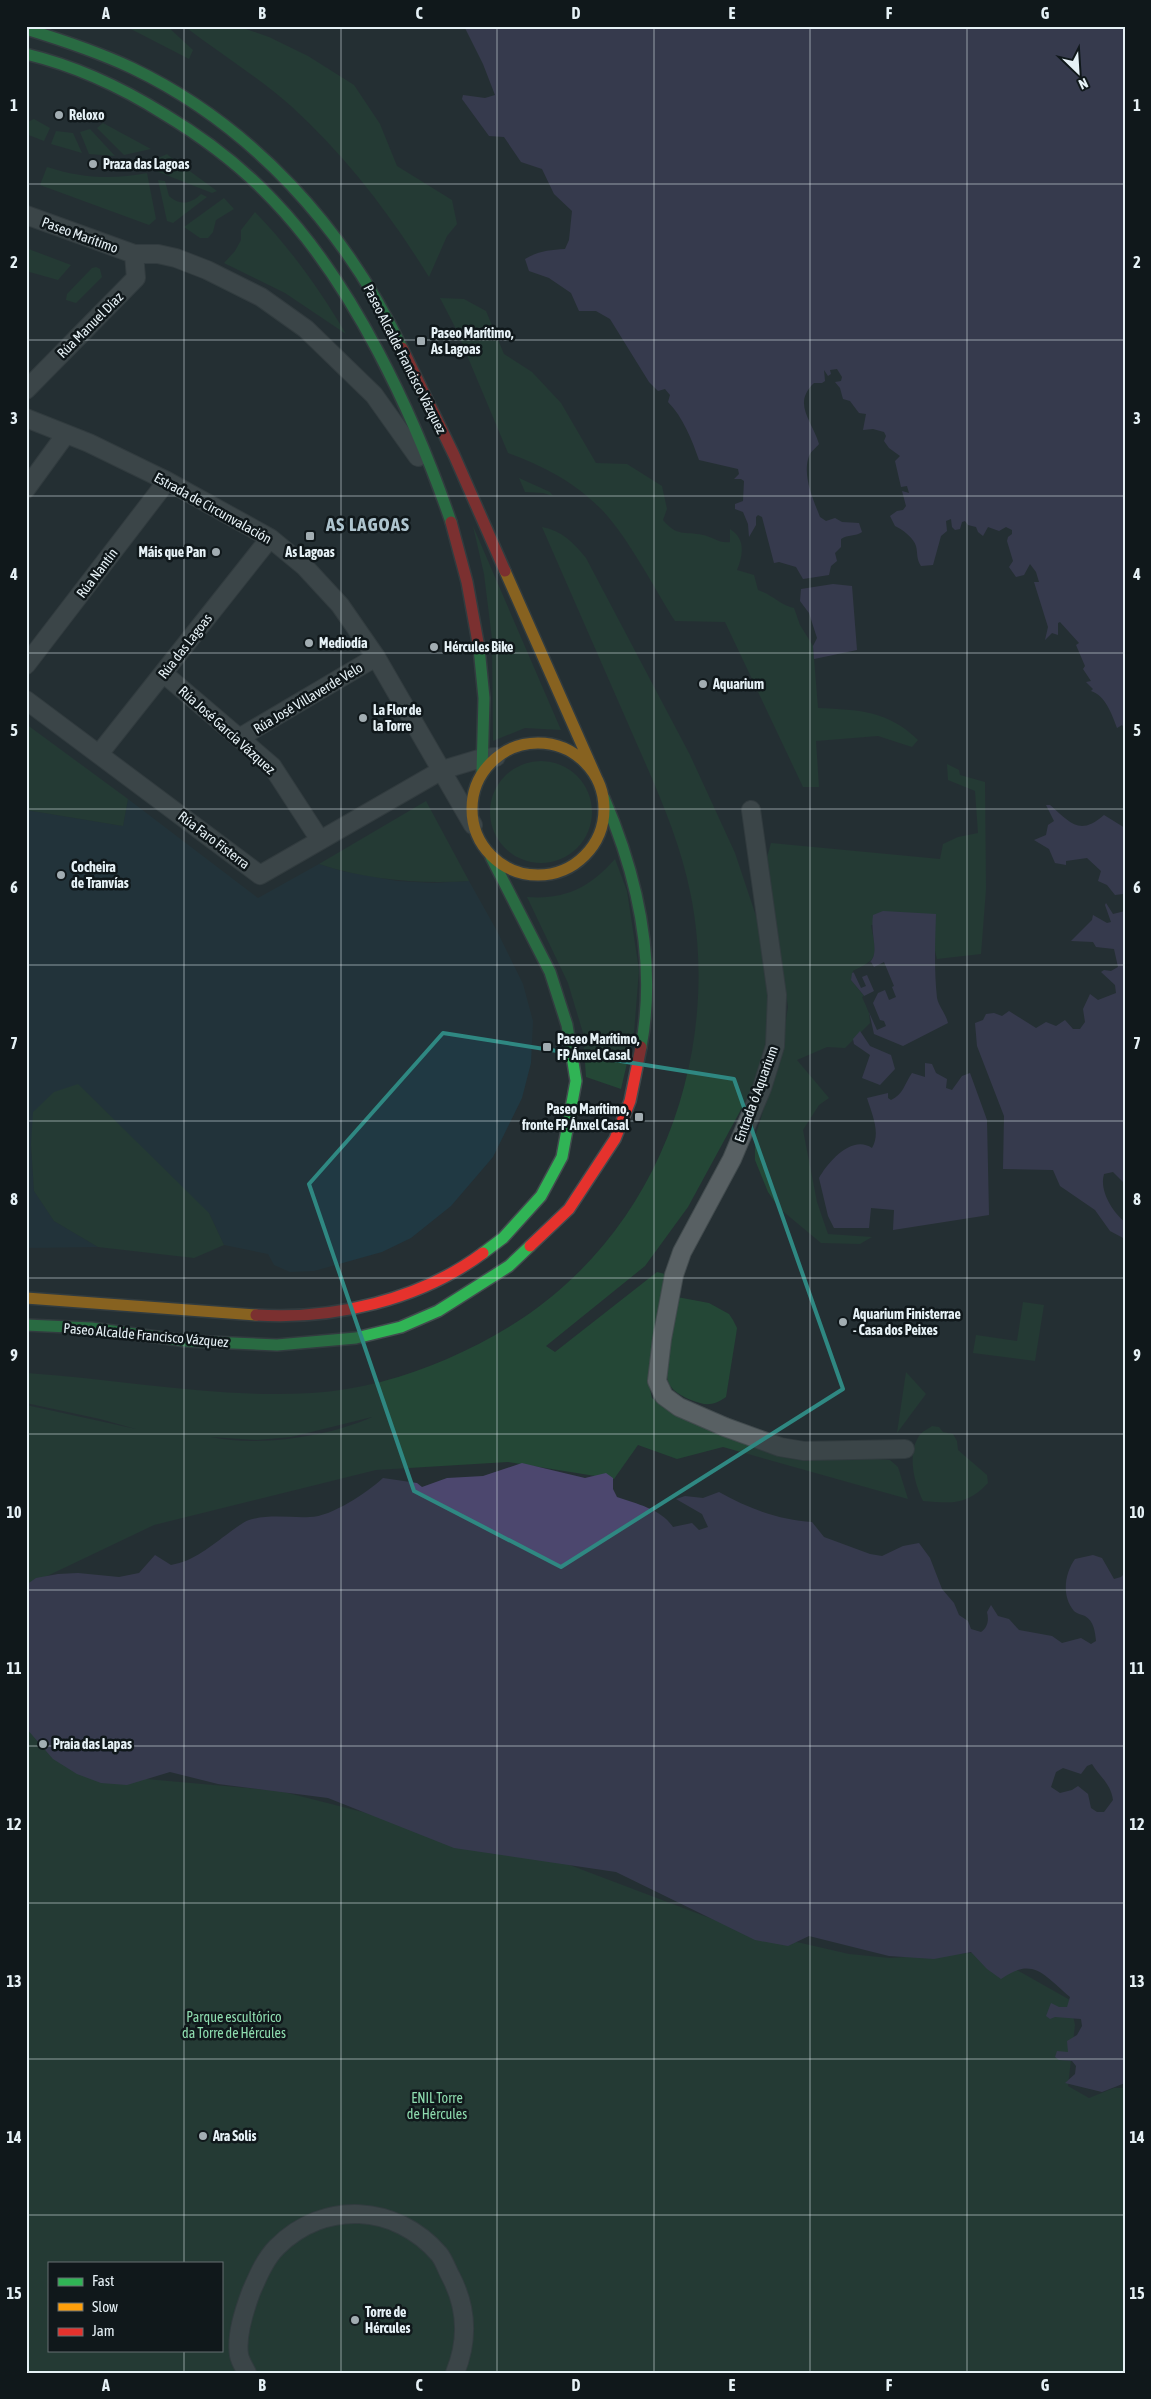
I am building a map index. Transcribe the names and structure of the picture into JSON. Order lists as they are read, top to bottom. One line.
{"streets":{"main road":["Paseo Alcalde Francisco Vázquez"],"street":["Paseo Marítimo","Rúa Manuel Díaz","Estrada de Circunvalación","Rúa Nantín","Rúa das Lagoas","Rúa José Villaverde Velo","Rúa José García Vázquez","Rúa Faro Fisterra","Entrada ó Aquarium"]},"crossings":[["Paseo Marítimo","Rúa Manuel Díaz"],["Paseo Marítimo","Paseo Alcalde Francisco Vázquez"],["Rúa Manuel Díaz","Paseo Alcalde Francisco Vázquez"],["Paseo Alcalde Francisco Vázquez","Estrada de Circunvalación"],["Paseo Alcalde Francisco Vázquez","Rúa Faro Fisterra"],["Estrada de Circunvalación","Rúa Nantín"],["Estrada de Circunvalación","Rúa das Lagoas"],["Estrada de Circunvalación","Rúa José Villaverde Velo"],["Estrada de Circunvalación","Rúa Faro Fisterra"],["Rúa das Lagoas","Rúa José García Vázquez"],["Rúa das Lagoas","Rúa Faro Fisterra"],["Rúa José Villaverde Velo","Rúa José García Vázquez"],["Rúa José García Vázquez","Rúa Faro Fisterra"]],"districts":["AS LAGOAS"],"parks":["Parque escultórico da Torre de Hércules","ENIL Torre de Hércules"],"places":{"other":["Reloxo","Praza das Lagoas","Máis que Pan","Mediodía","Hércules Bike","Aquarium","La Flor de la Torre","Cocheira de Tranvías","Aquarium Finisterrae - Casa dos Peixes","Praia das Lapas","Ara Solis","Torre de Hércules"],"transit":["Paseo Marítimo, As Lagoas","As Lagoas","Paseo Marítimo, FP Ánxel Casal","Paseo Marítimo, fronte FP Ánxel Casal"]},"legend":["Fast","Slow","Jam"],"north":"bottom right","grid":{"columns":["A","B","C","D","E","F","G"],"rows":["1","2","3","4","5","6","7","8","9","10","11","12","13","14","15"]}}
